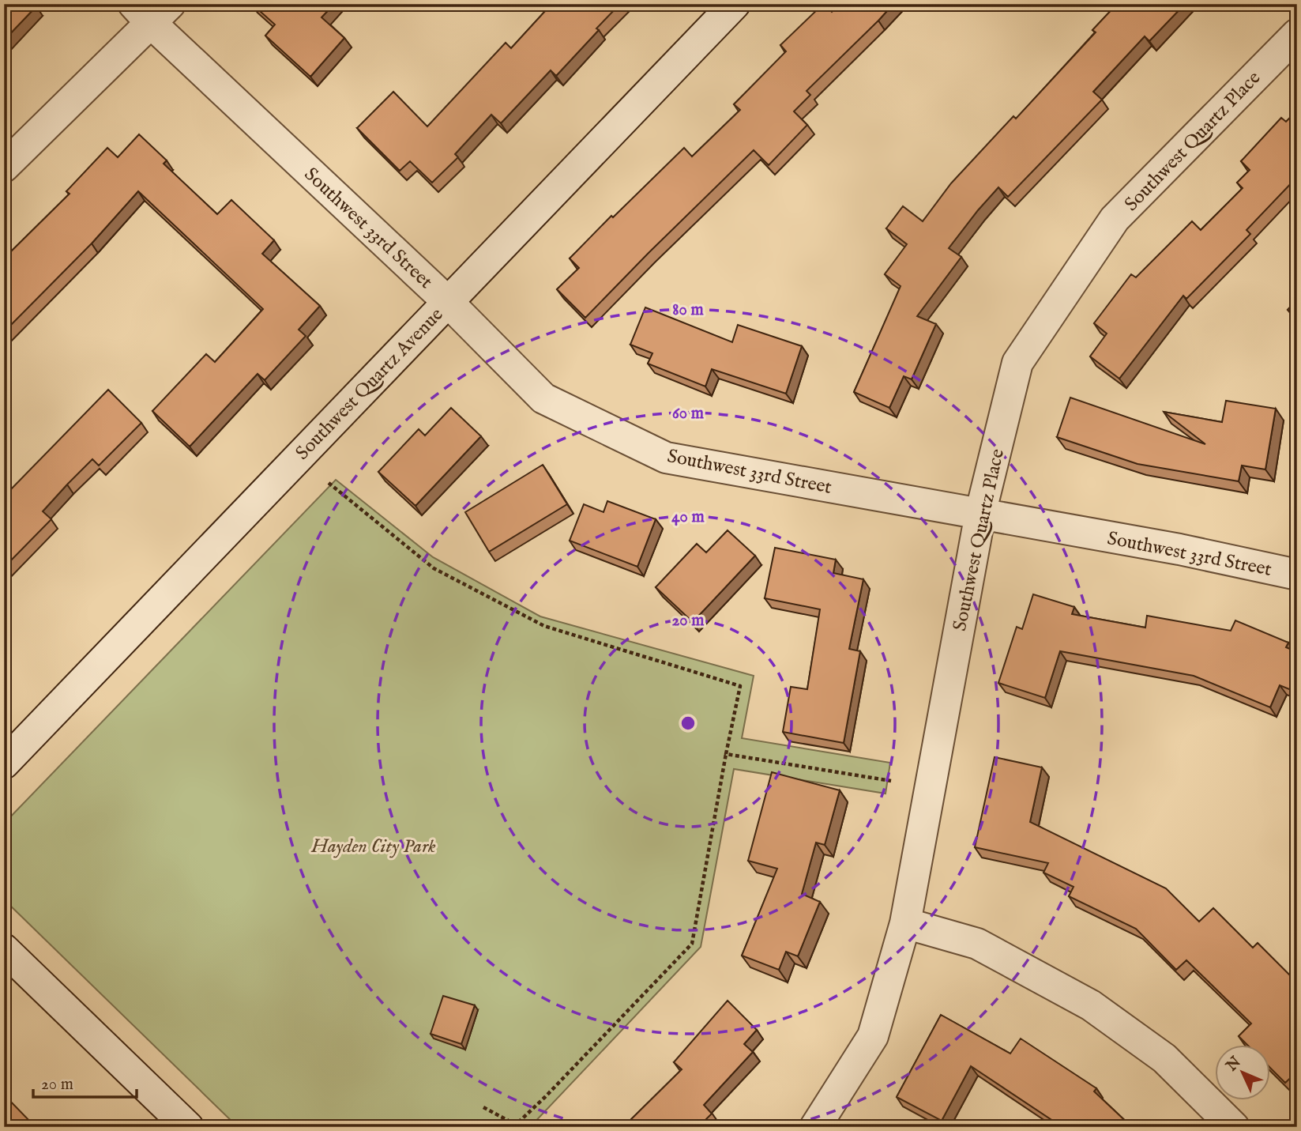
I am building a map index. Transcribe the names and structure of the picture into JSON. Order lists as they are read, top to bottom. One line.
{"streets":{"street":["Southwest Quartz Place","Southwest 33rd Street","Southwest Quartz Avenue"]},"crossings":[["Southwest Quartz Place","Southwest 33rd Street"],["Southwest 33rd Street","Southwest Quartz Avenue"]],"parks":["Hayden City Park"],"scale_bar":"20 m","north":"top left","rings":["80 m","60 m","40 m","20 m"]}
